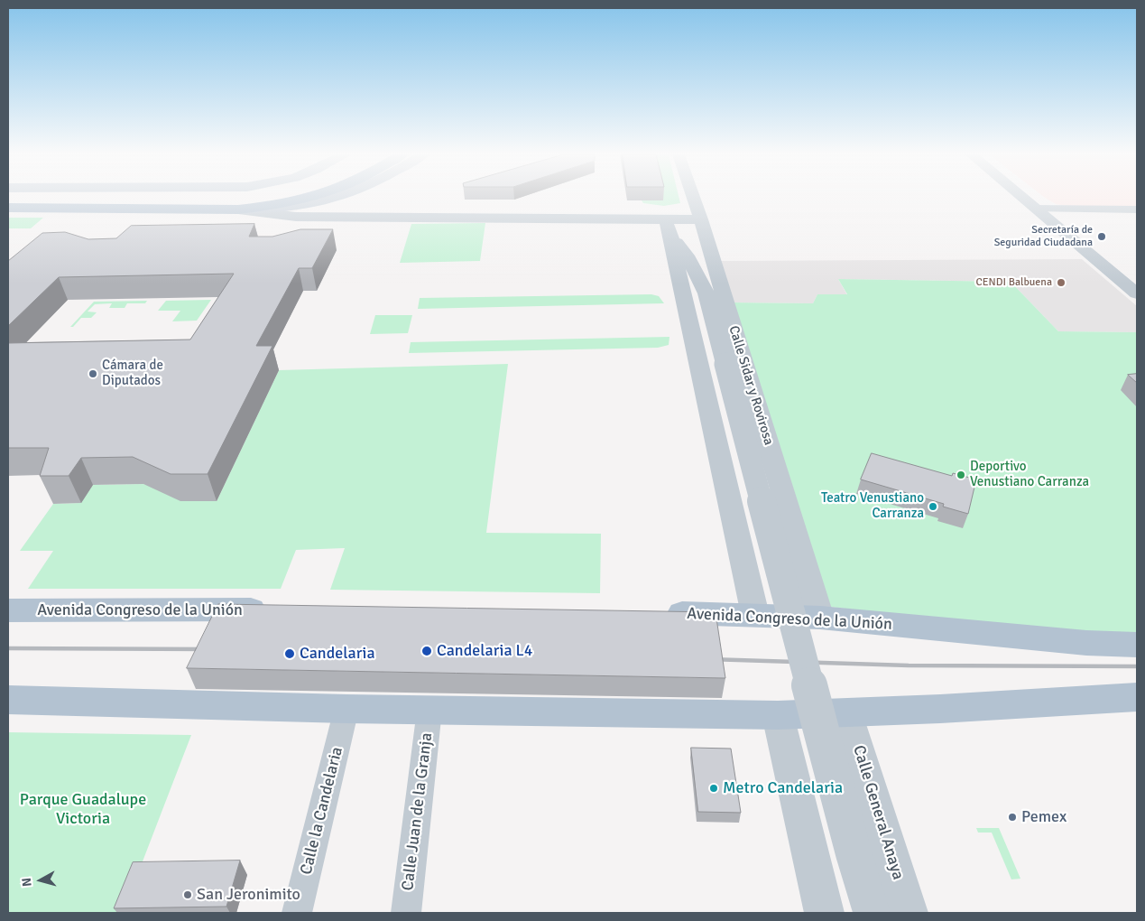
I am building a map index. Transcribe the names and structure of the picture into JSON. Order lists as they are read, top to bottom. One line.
{"streets":{"main road":["Avenida Congreso de la Unión"],"street":["Calle Sidar y Rovirosa","Calle la Candelaria","Calle Juan de la Granja","Calle General Anaya"]},"crossings":[["Calle Sidar y Rovirosa","Avenida Congreso de la Unión"]],"parks":["Parque Guadalupe Victoria"],"places":["Secretaría de Seguridad Ciudadana","CENDI Balbuena","Cámara de Diputados","Deportivo Venustiano Carranza","Teatro Venustiano Carranza","Candelaria L4","Candelaria","Metro Candelaria","Pemex","San Jeronimito"],"north":"left"}
